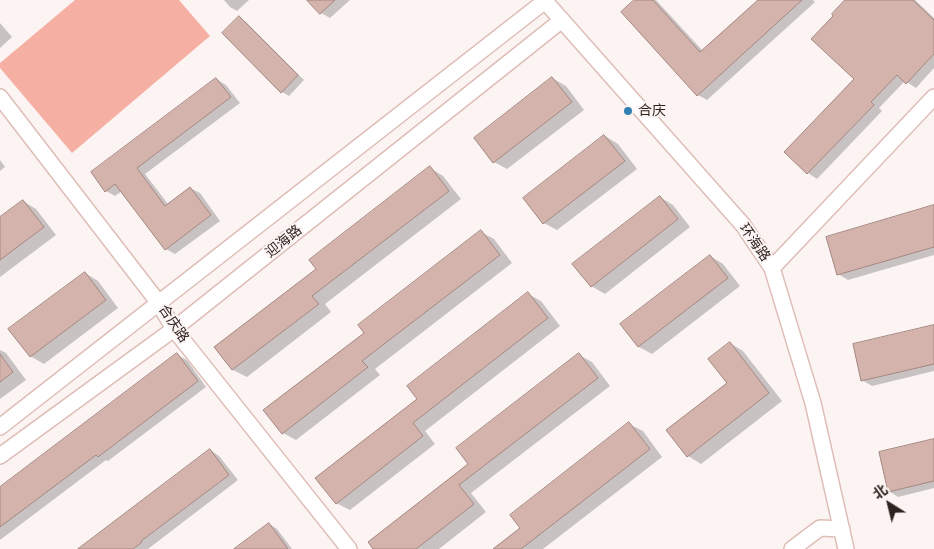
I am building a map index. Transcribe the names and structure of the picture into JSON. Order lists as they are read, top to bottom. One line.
{"streets":{"street":["迎海路","环海路","合庆路"]},"crossings":[["迎海路","环海路"],["迎海路","合庆路"]],"places":["合庆"],"north":"top left"}
